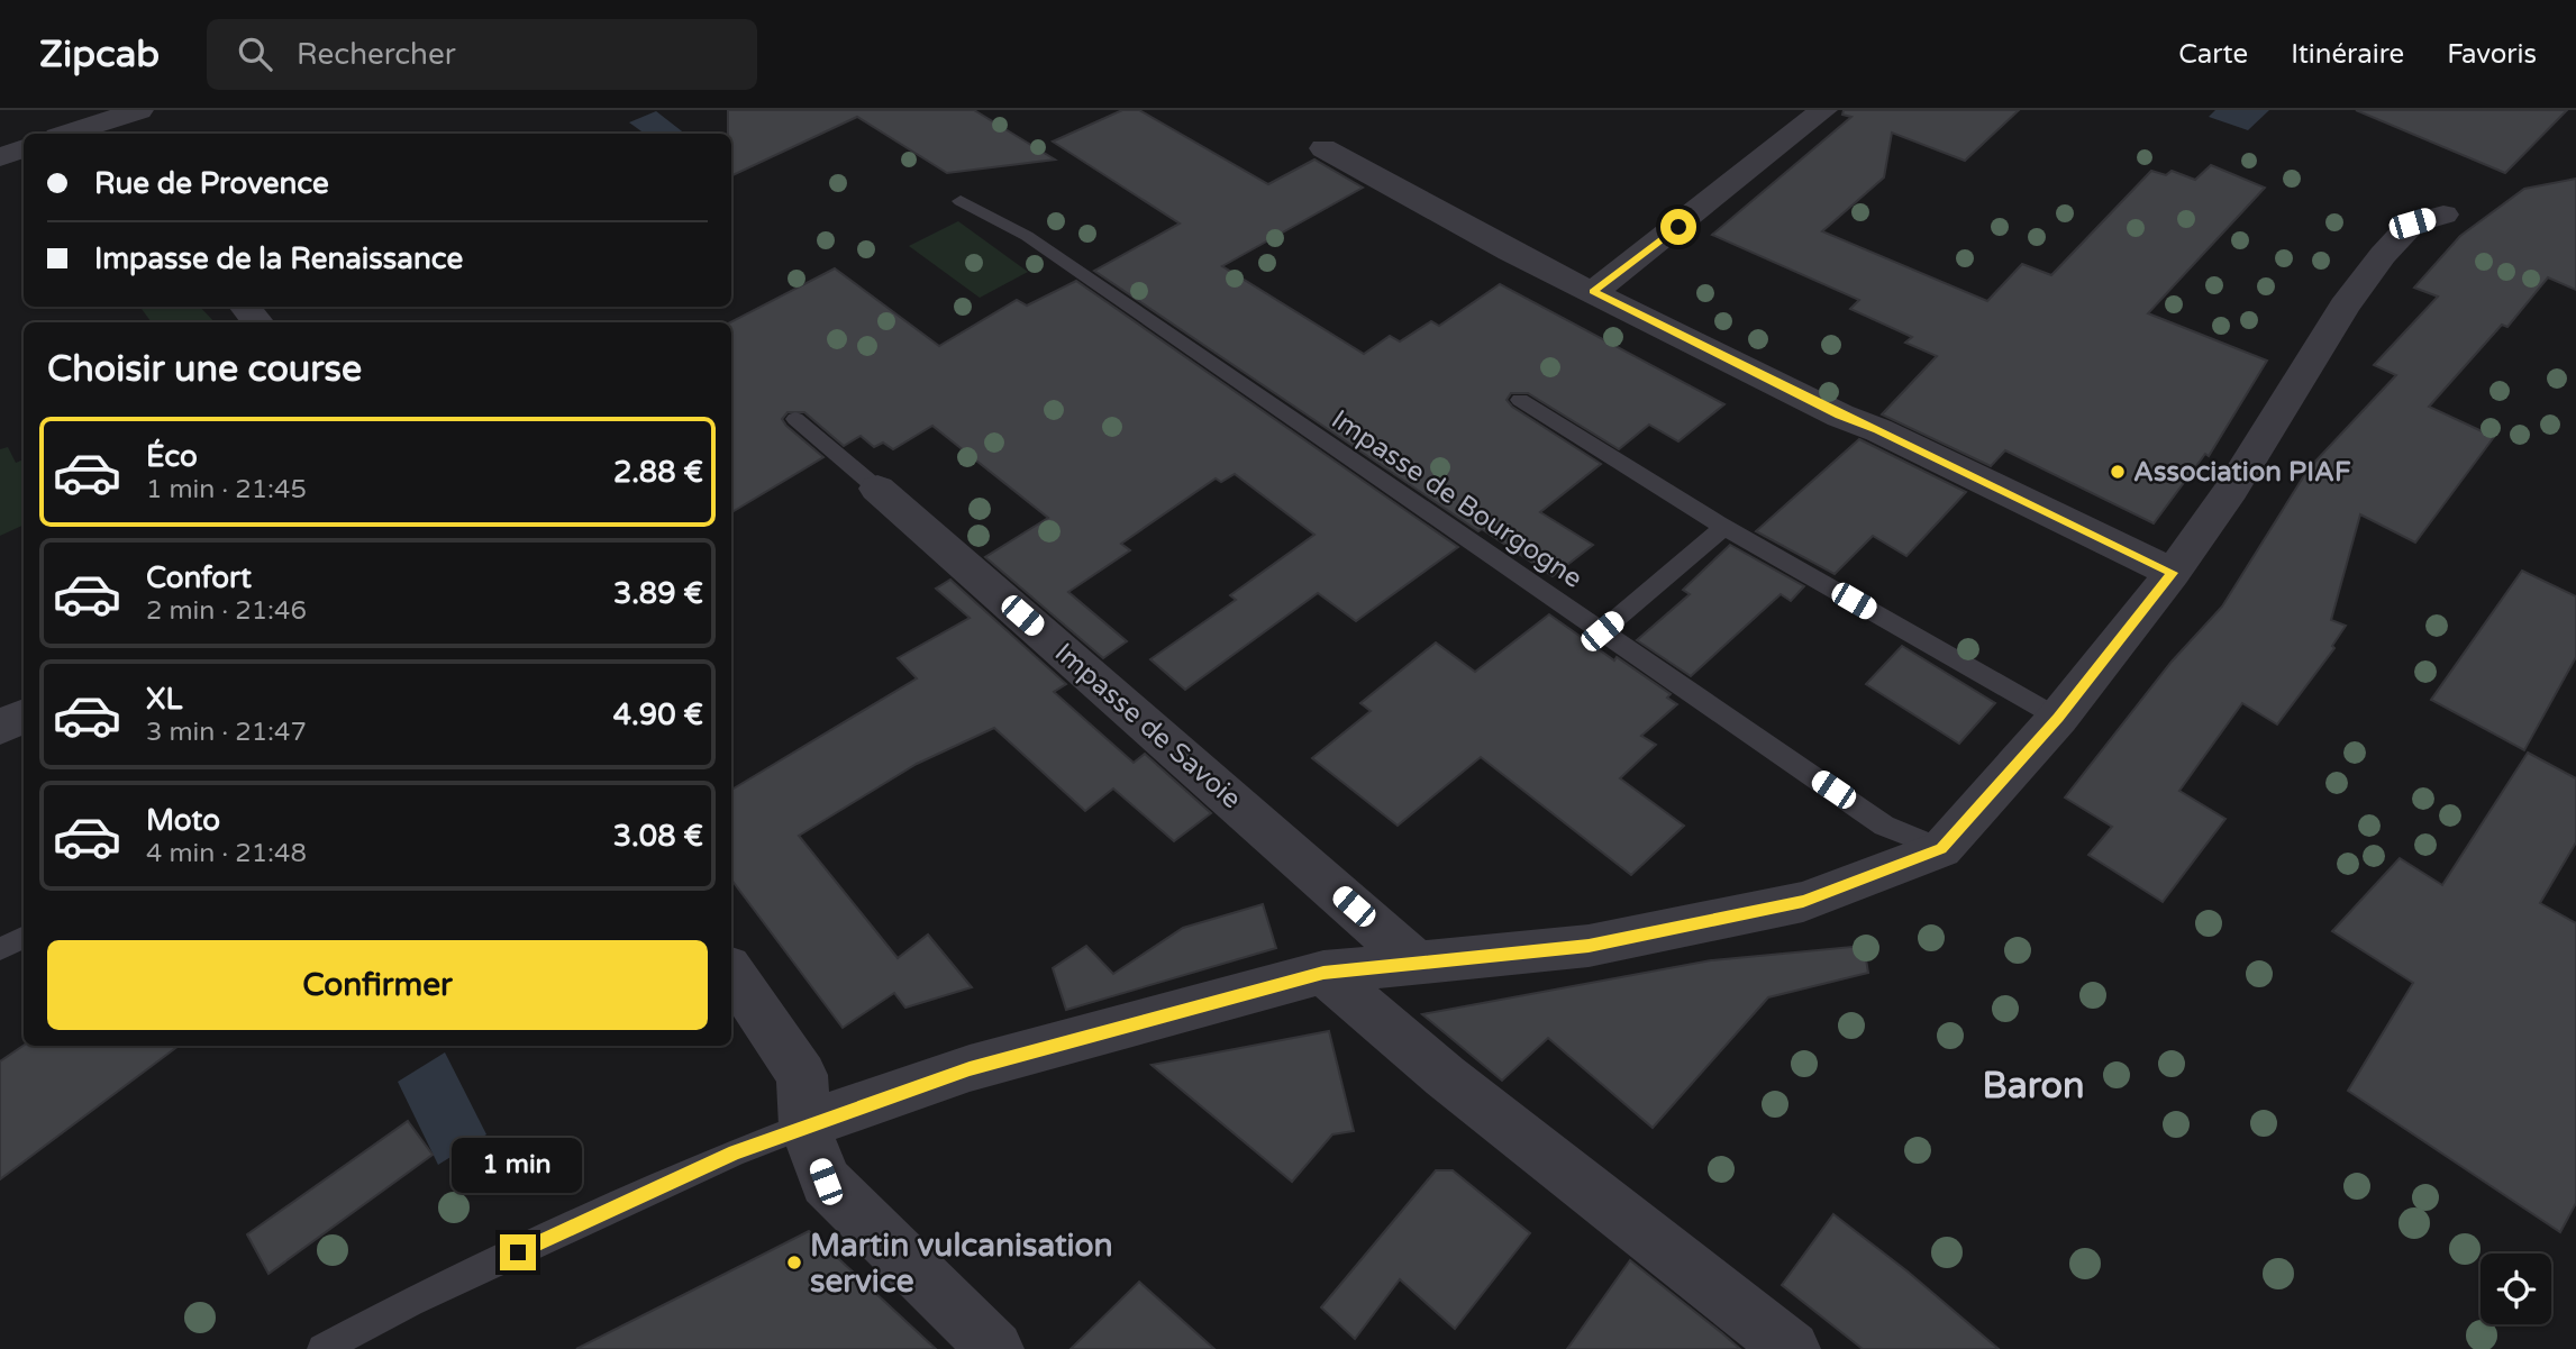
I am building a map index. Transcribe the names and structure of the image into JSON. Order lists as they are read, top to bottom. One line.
{"streets":{"street":["Impasse de Savoie"],"lane":["Impasse de Bourgogne"]},"districts":["Baron"],"places":["Association PIAF","Martin vulcanisation service"],"page":{"header":"Zipcab","search":"Rechercher","nav":["Carte","Itinéraire","Favoris"],"banner":["Rue de Provence","Impasse de la Renaissance"],"heading":"Choisir une course","list":[{"name":"Éco","note":"1 min · 21:45","value":"2.88 €"},{"name":"Confort","note":"2 min · 21:46","value":"3.89 €"},{"name":"XL","note":"3 min · 21:47","value":"4.90 €"},{"name":"Moto","note":"4 min · 21:48","value":"3.08 €"}],"buttons":"Confirmer","bubble":"1 min"}}
